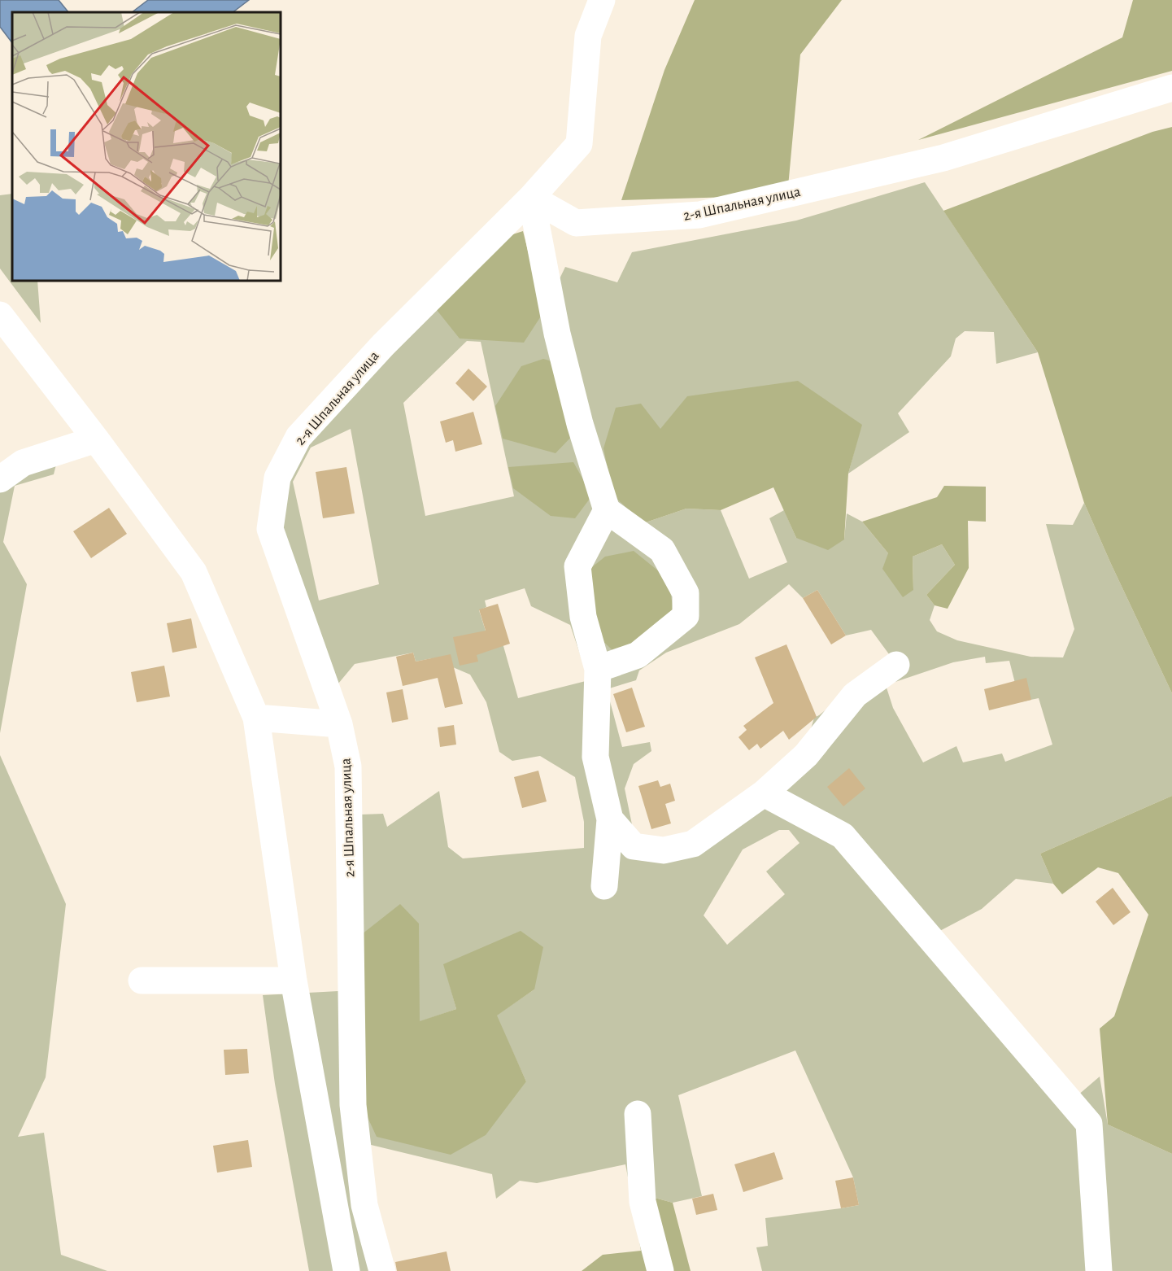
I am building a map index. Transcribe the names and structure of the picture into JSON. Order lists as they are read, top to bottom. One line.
{"streets":{"street":["2-я Шпальная улица"]}}
